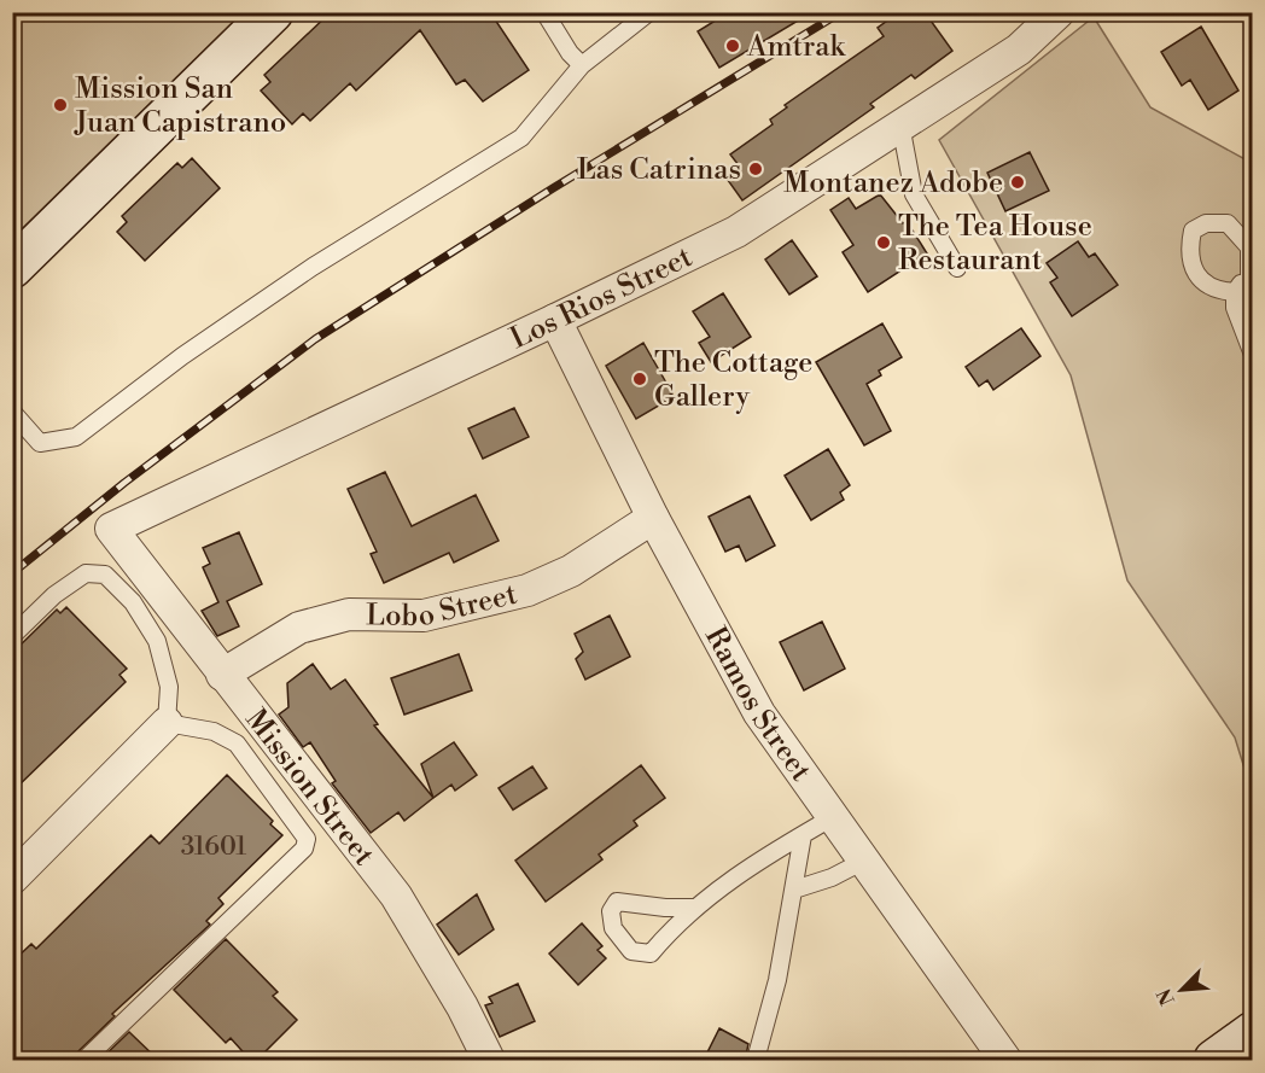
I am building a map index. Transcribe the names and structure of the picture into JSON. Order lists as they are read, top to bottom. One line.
{"streets":{"street":["Los Rios Street","Lobo Street","Ramos Street","Mission Street"]},"crossings":[["Los Rios Street","Ramos Street"],["Los Rios Street","Mission Street"],["Lobo Street","Ramos Street"],["Lobo Street","Mission Street"]],"places":["Amtrak","Mission San Juan Capistrano","Las Catrinas","Montanez Adobe","The Tea House Restaurant","The Cottage Gallery"],"house_numbers":["31601"],"north":"bottom left"}
